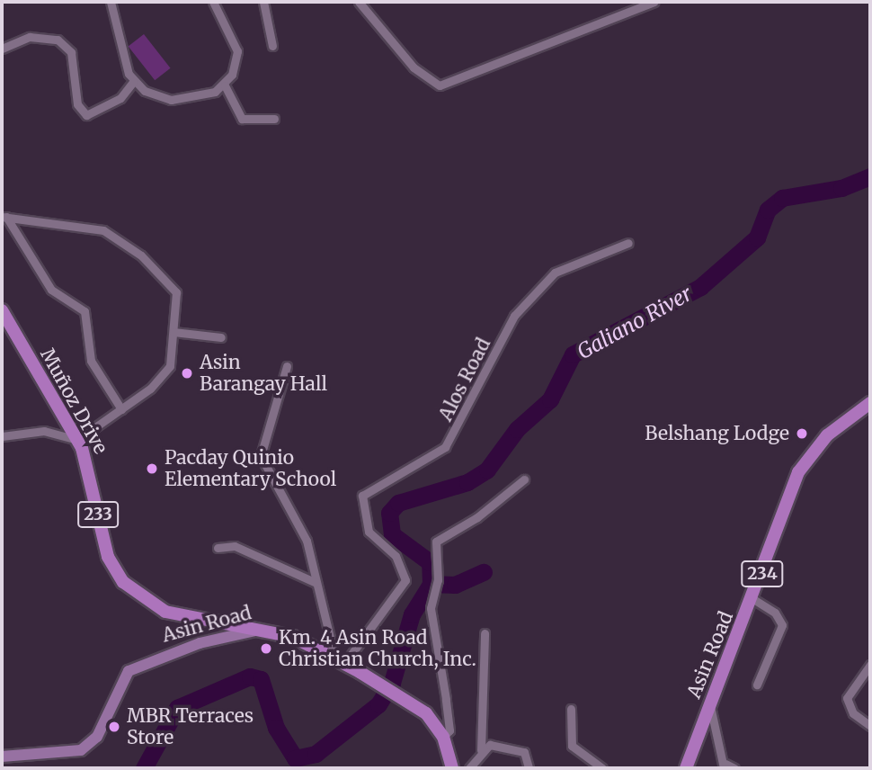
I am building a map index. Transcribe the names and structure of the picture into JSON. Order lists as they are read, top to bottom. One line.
{"streets":{"main road":["Muñoz Drive","233","234","Asin Road"],"street":["Alos Road"]},"crossings":[["Alos Road","Asin Road"],["Muñoz Drive","Asin Road"]],"water":["Galiano River"],"places":["Asin Barangay Hall","Belshang Lodge","Pacday Quinio Elementary School","Km. 4 Asin Road Christian Church, Inc.","MBR Terraces Store"]}
